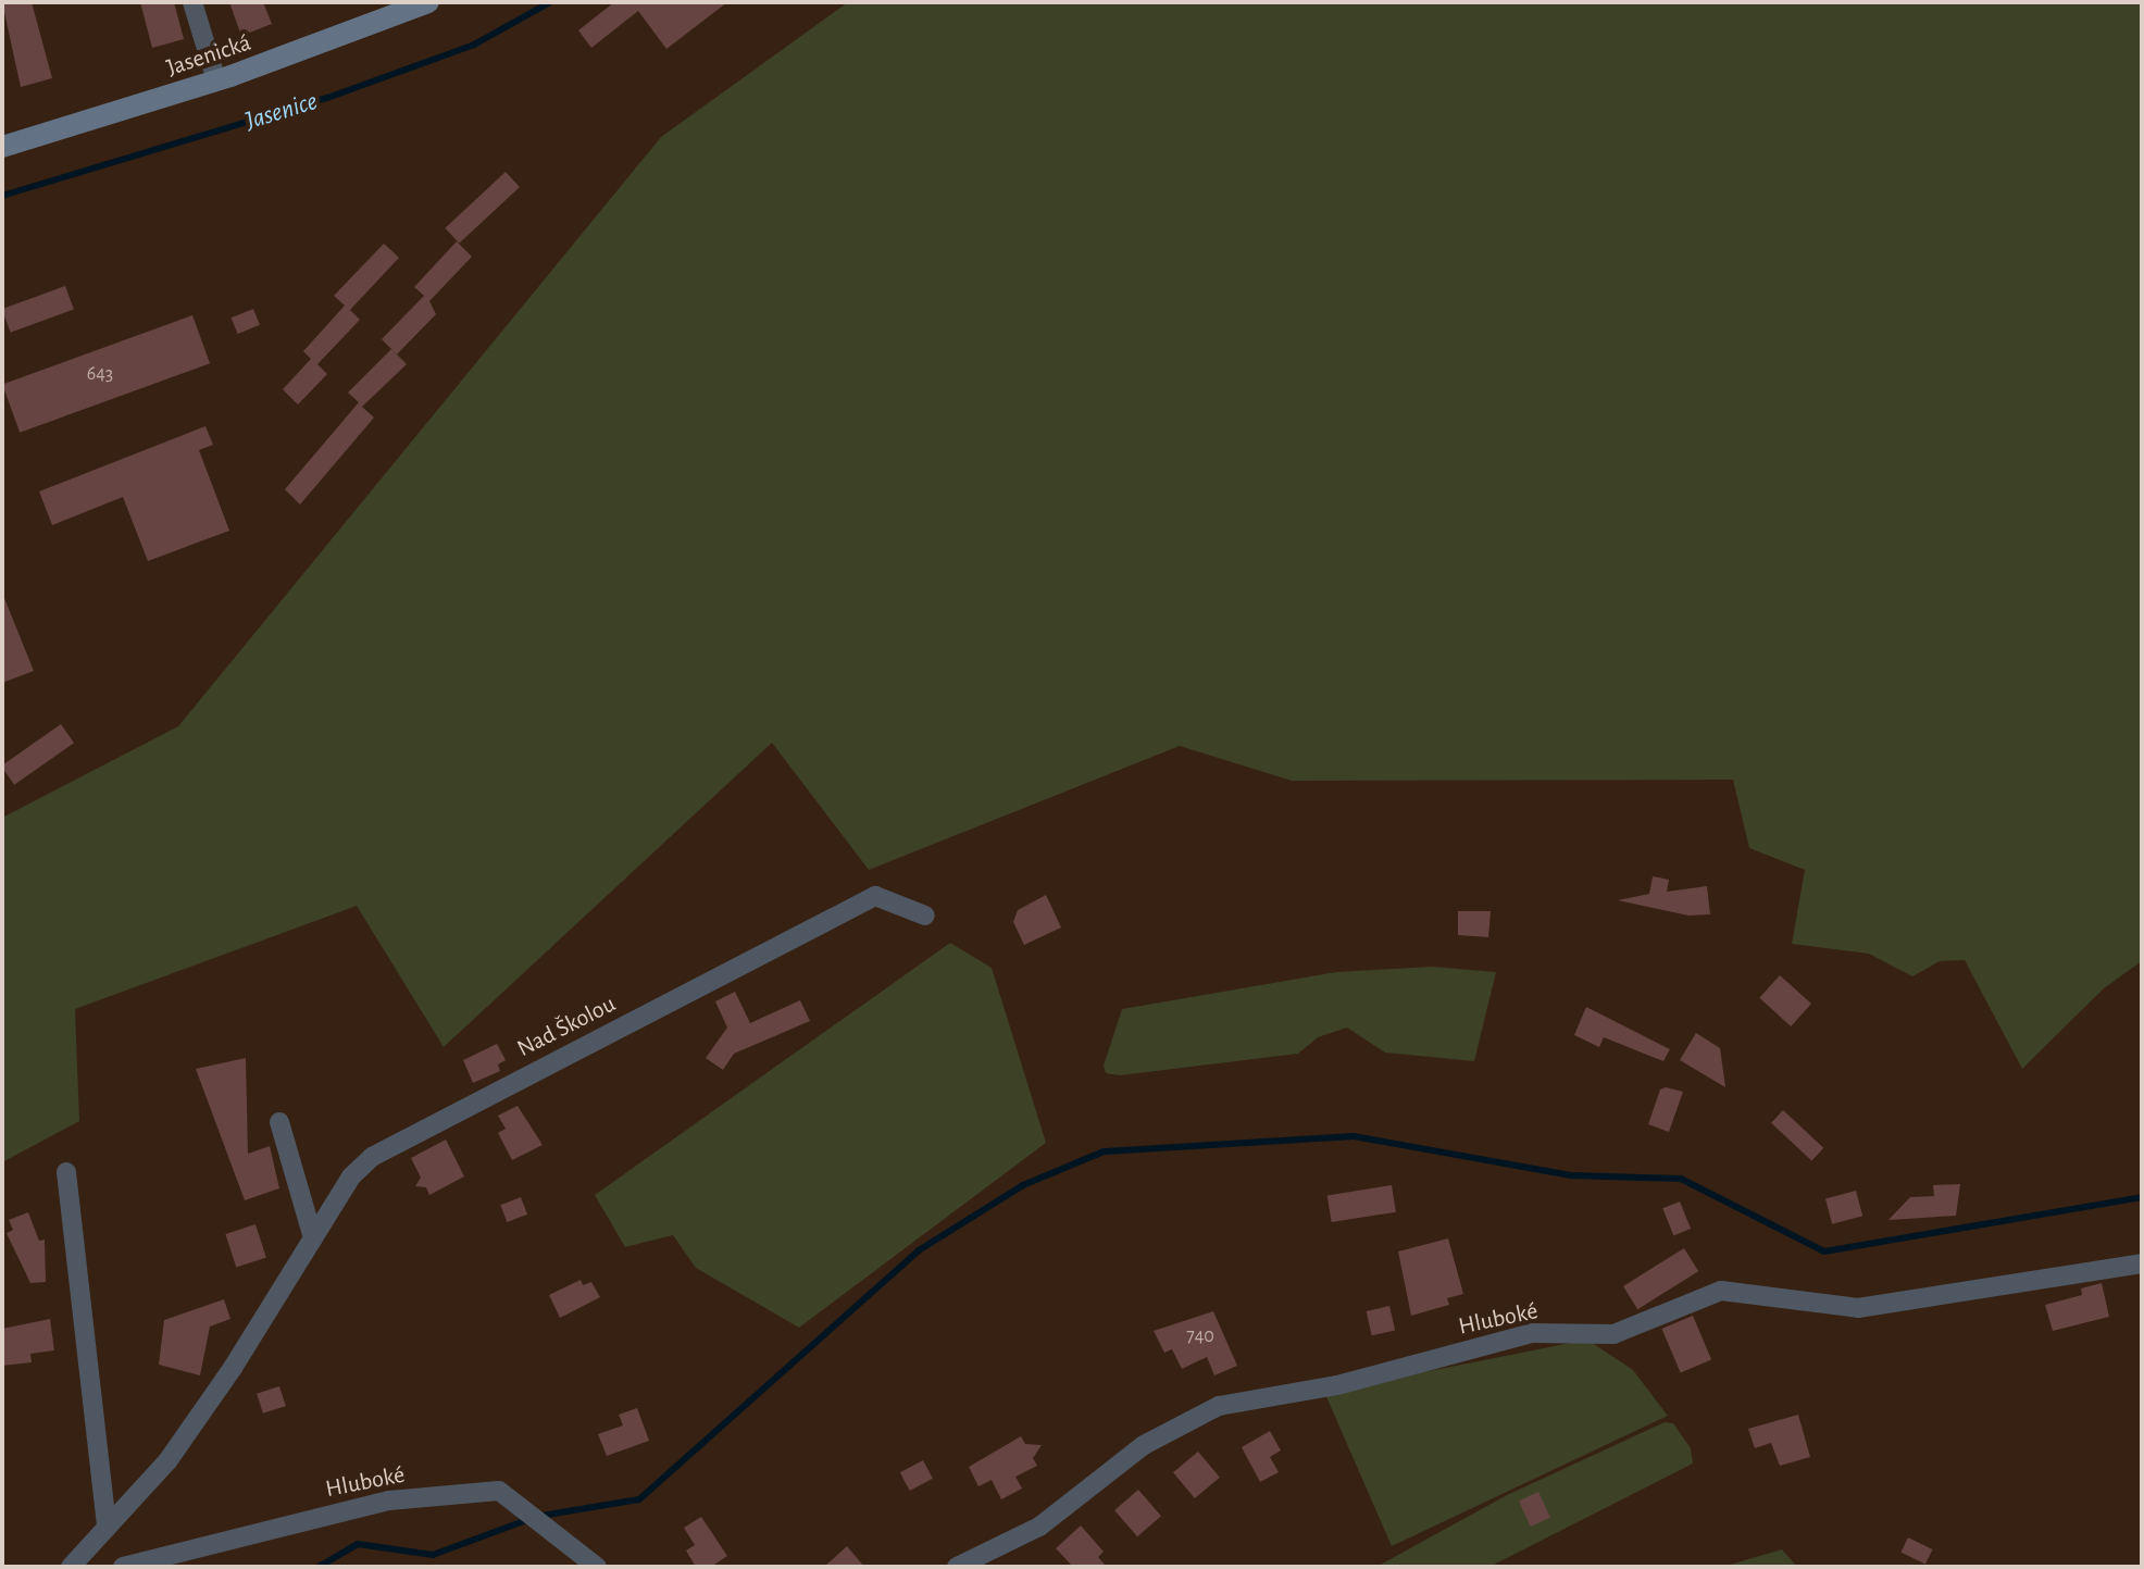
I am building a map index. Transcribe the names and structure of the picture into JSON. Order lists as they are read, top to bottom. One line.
{"streets":{"street":["Jasenická","Nad Školou","Hluboké"]},"water":["Jasenice"],"house_numbers":["643","740"]}
